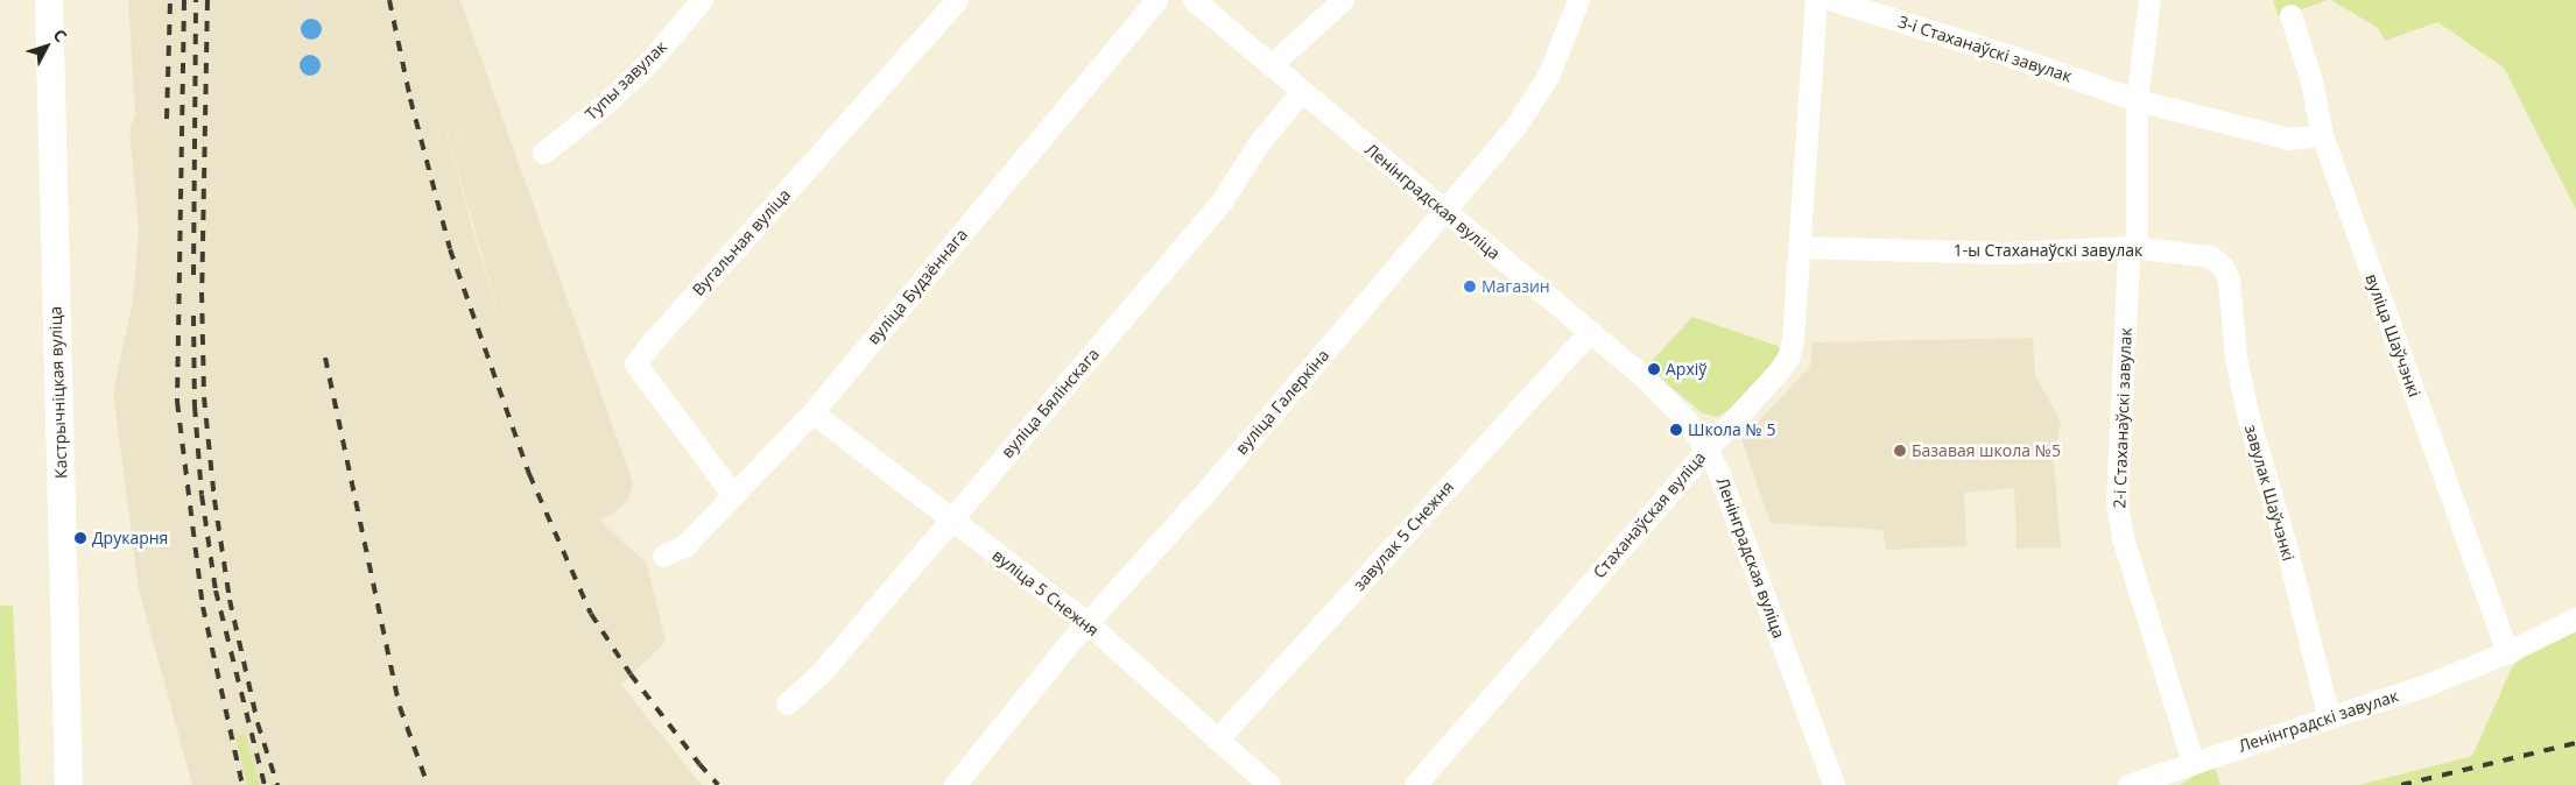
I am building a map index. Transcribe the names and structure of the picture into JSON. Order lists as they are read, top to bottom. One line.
{"streets":{"main road":["Кастрычніцкая вуліца"],"street":["3-і Стаханаўскі завулак","Тупы завулак","Ленінградская вуліца","Вугальная вуліца","1-ы Стаханаўскі завулак","вуліца Будзённага","вуліца Шаўчэнкі","вуліца Галеркіна","вуліца Бялінскага","2-і Стаханаўскі завулак","завулак Шаўчэнкі","Стаханаўская вуліца","завулак 5 Снежня","вуліца 5 Снежня","Ленінградскі завулак"]},"crossings":[["3-і Стаханаўскі завулак","вуліца Шаўчэнкі"],["3-і Стаханаўскі завулак","2-і Стаханаўскі завулак"],["Ленінградская вуліца","вуліца Галеркіна"],["Ленінградская вуліца","вуліца Бялінскага"],["Ленінградская вуліца","Стаханаўская вуліца"],["Ленінградская вуліца","завулак 5 Снежня"],["Вугальная вуліца","вуліца Будзённага"],["1-ы Стаханаўскі завулак","2-і Стаханаўскі завулак"],["1-ы Стаханаўскі завулак","завулак Шаўчэнкі"],["1-ы Стаханаўскі завулак","Стаханаўская вуліца"],["вуліца Будзённага","вуліца 5 Снежня"],["вуліца Шаўчэнкі","Ленінградскі завулак"],["вуліца Галеркіна","вуліца 5 Снежня"],["вуліца Бялінскага","вуліца 5 Снежня"],["2-і Стаханаўскі завулак","Ленінградскі завулак"],["завулак Шаўчэнкі","Ленінградскі завулак"],["завулак 5 Снежня","вуліца 5 Снежня"]],"places":["Магазин","Архіў","Школа № 5","Базавая школа №5","Друкарня"],"north":"top right"}
